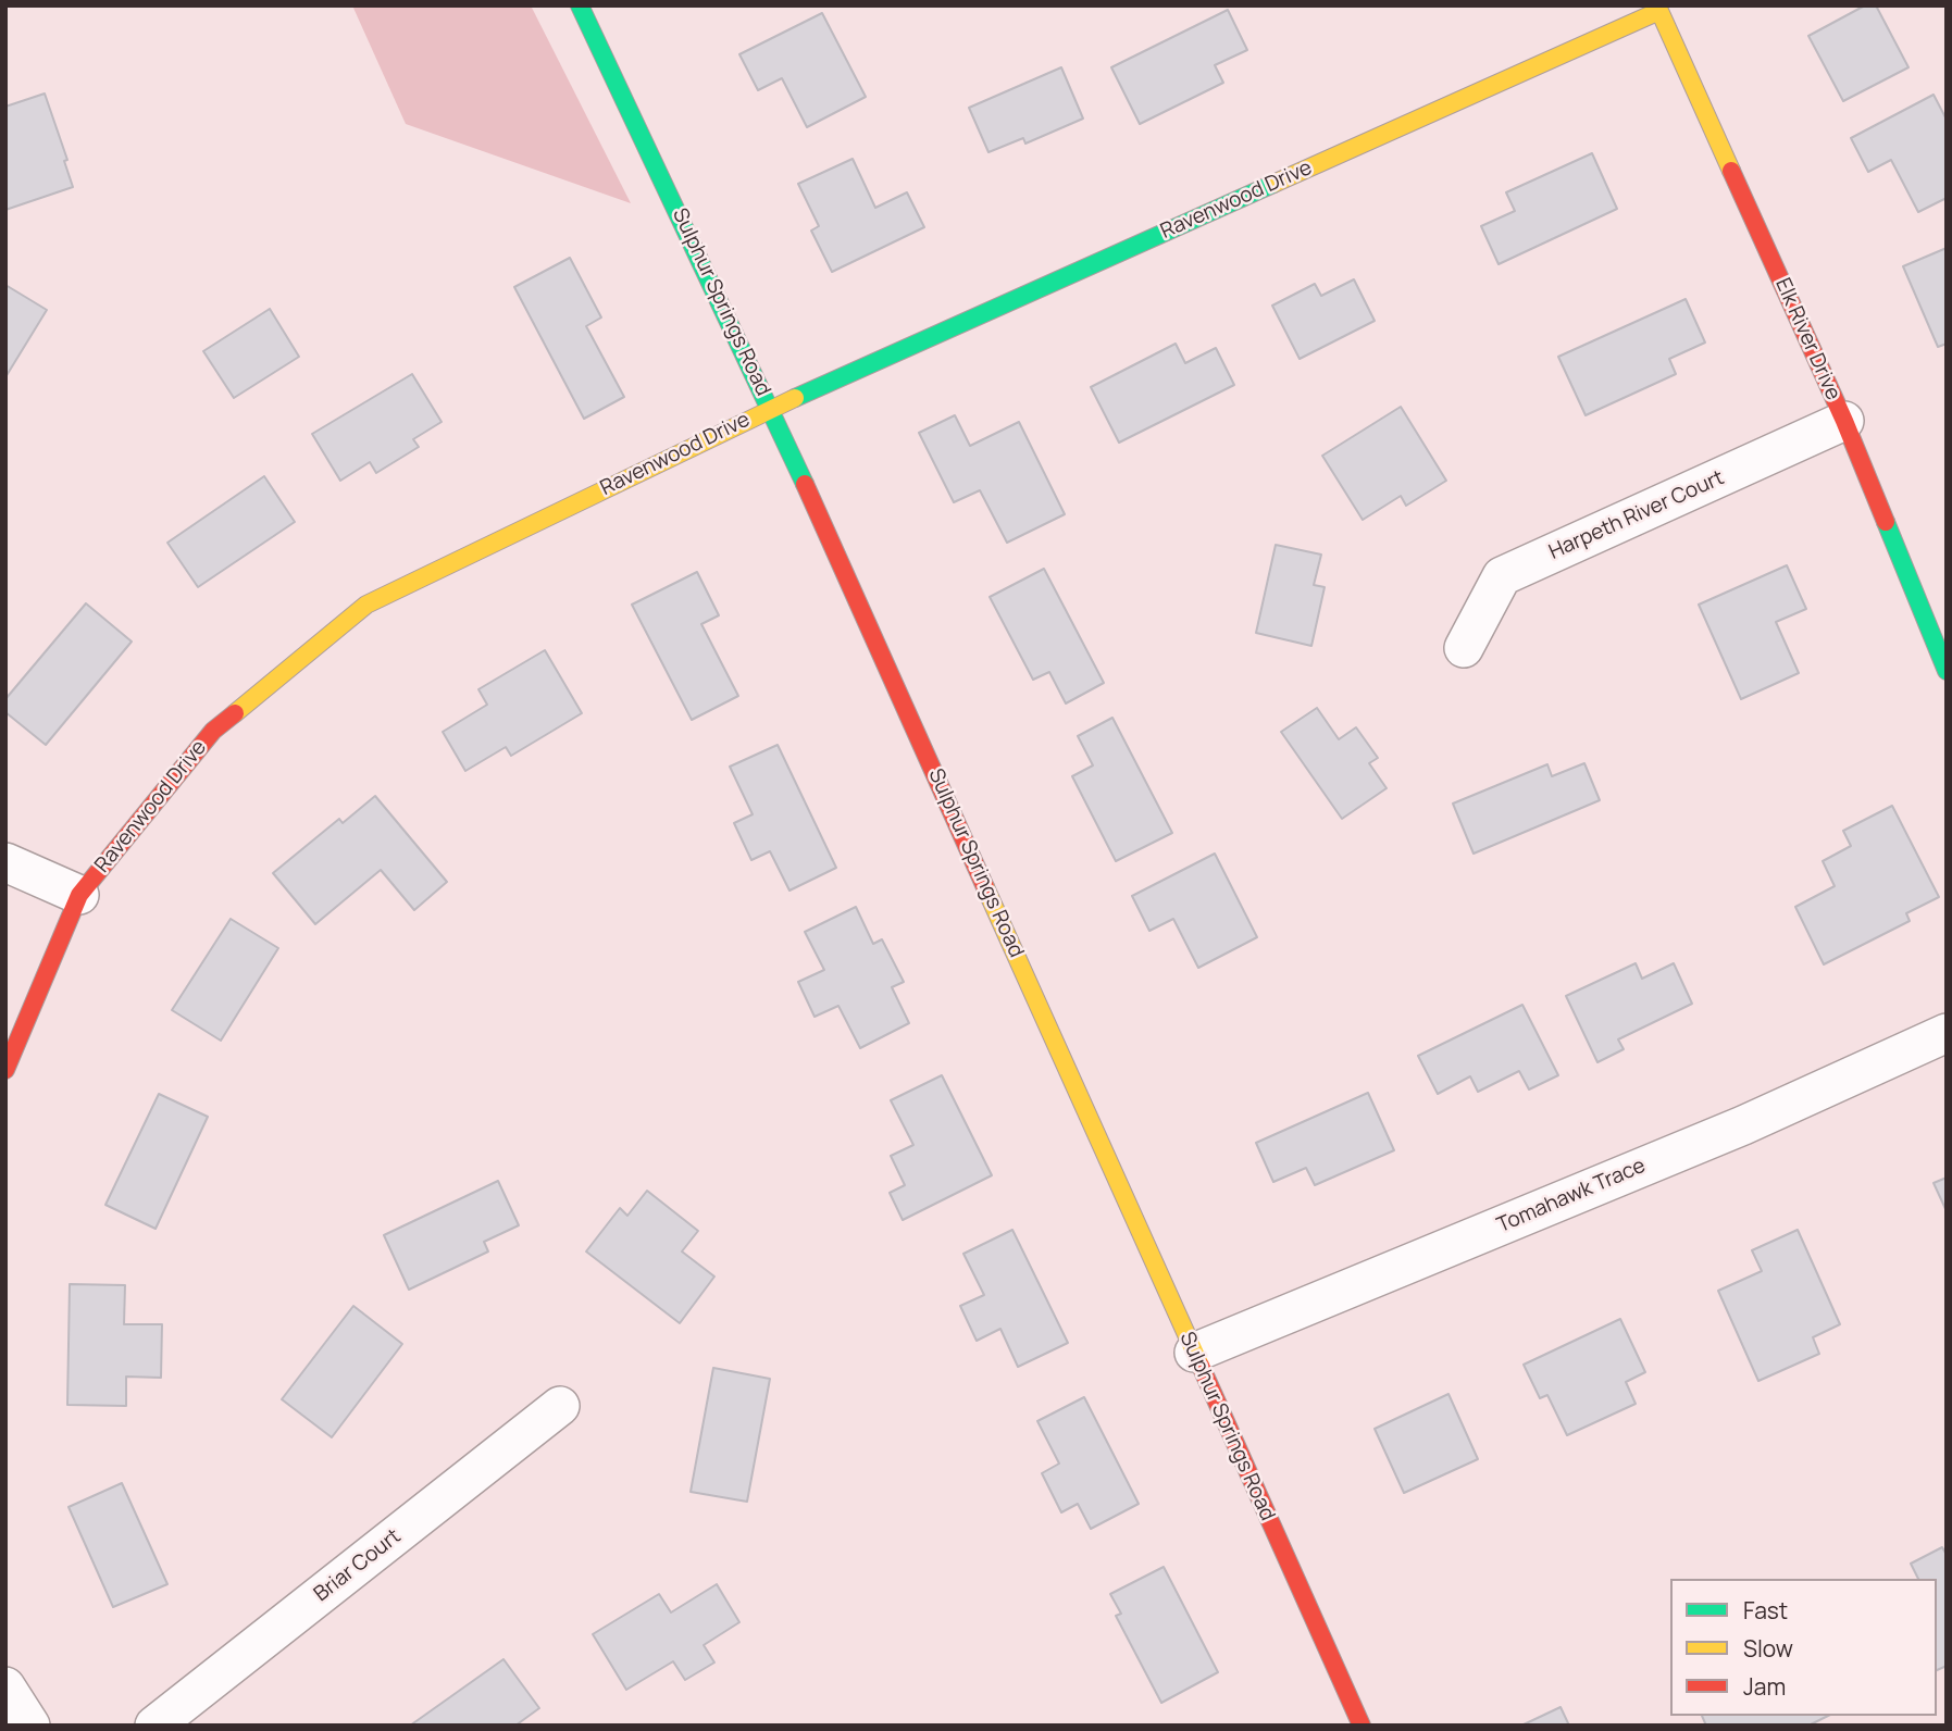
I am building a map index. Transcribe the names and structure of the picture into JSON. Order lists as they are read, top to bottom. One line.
{"streets":{"street":["Ravenwood Drive","Sulphur Springs Road","Elk River Drive","Harpeth River Court","Tomahawk Trace","Briar Court"]},"crossings":[["Ravenwood Drive","Sulphur Springs Road"],["Ravenwood Drive","Elk River Drive"],["Sulphur Springs Road","Tomahawk Trace"],["Elk River Drive","Harpeth River Court"]],"legend":["Fast","Slow","Jam"]}
